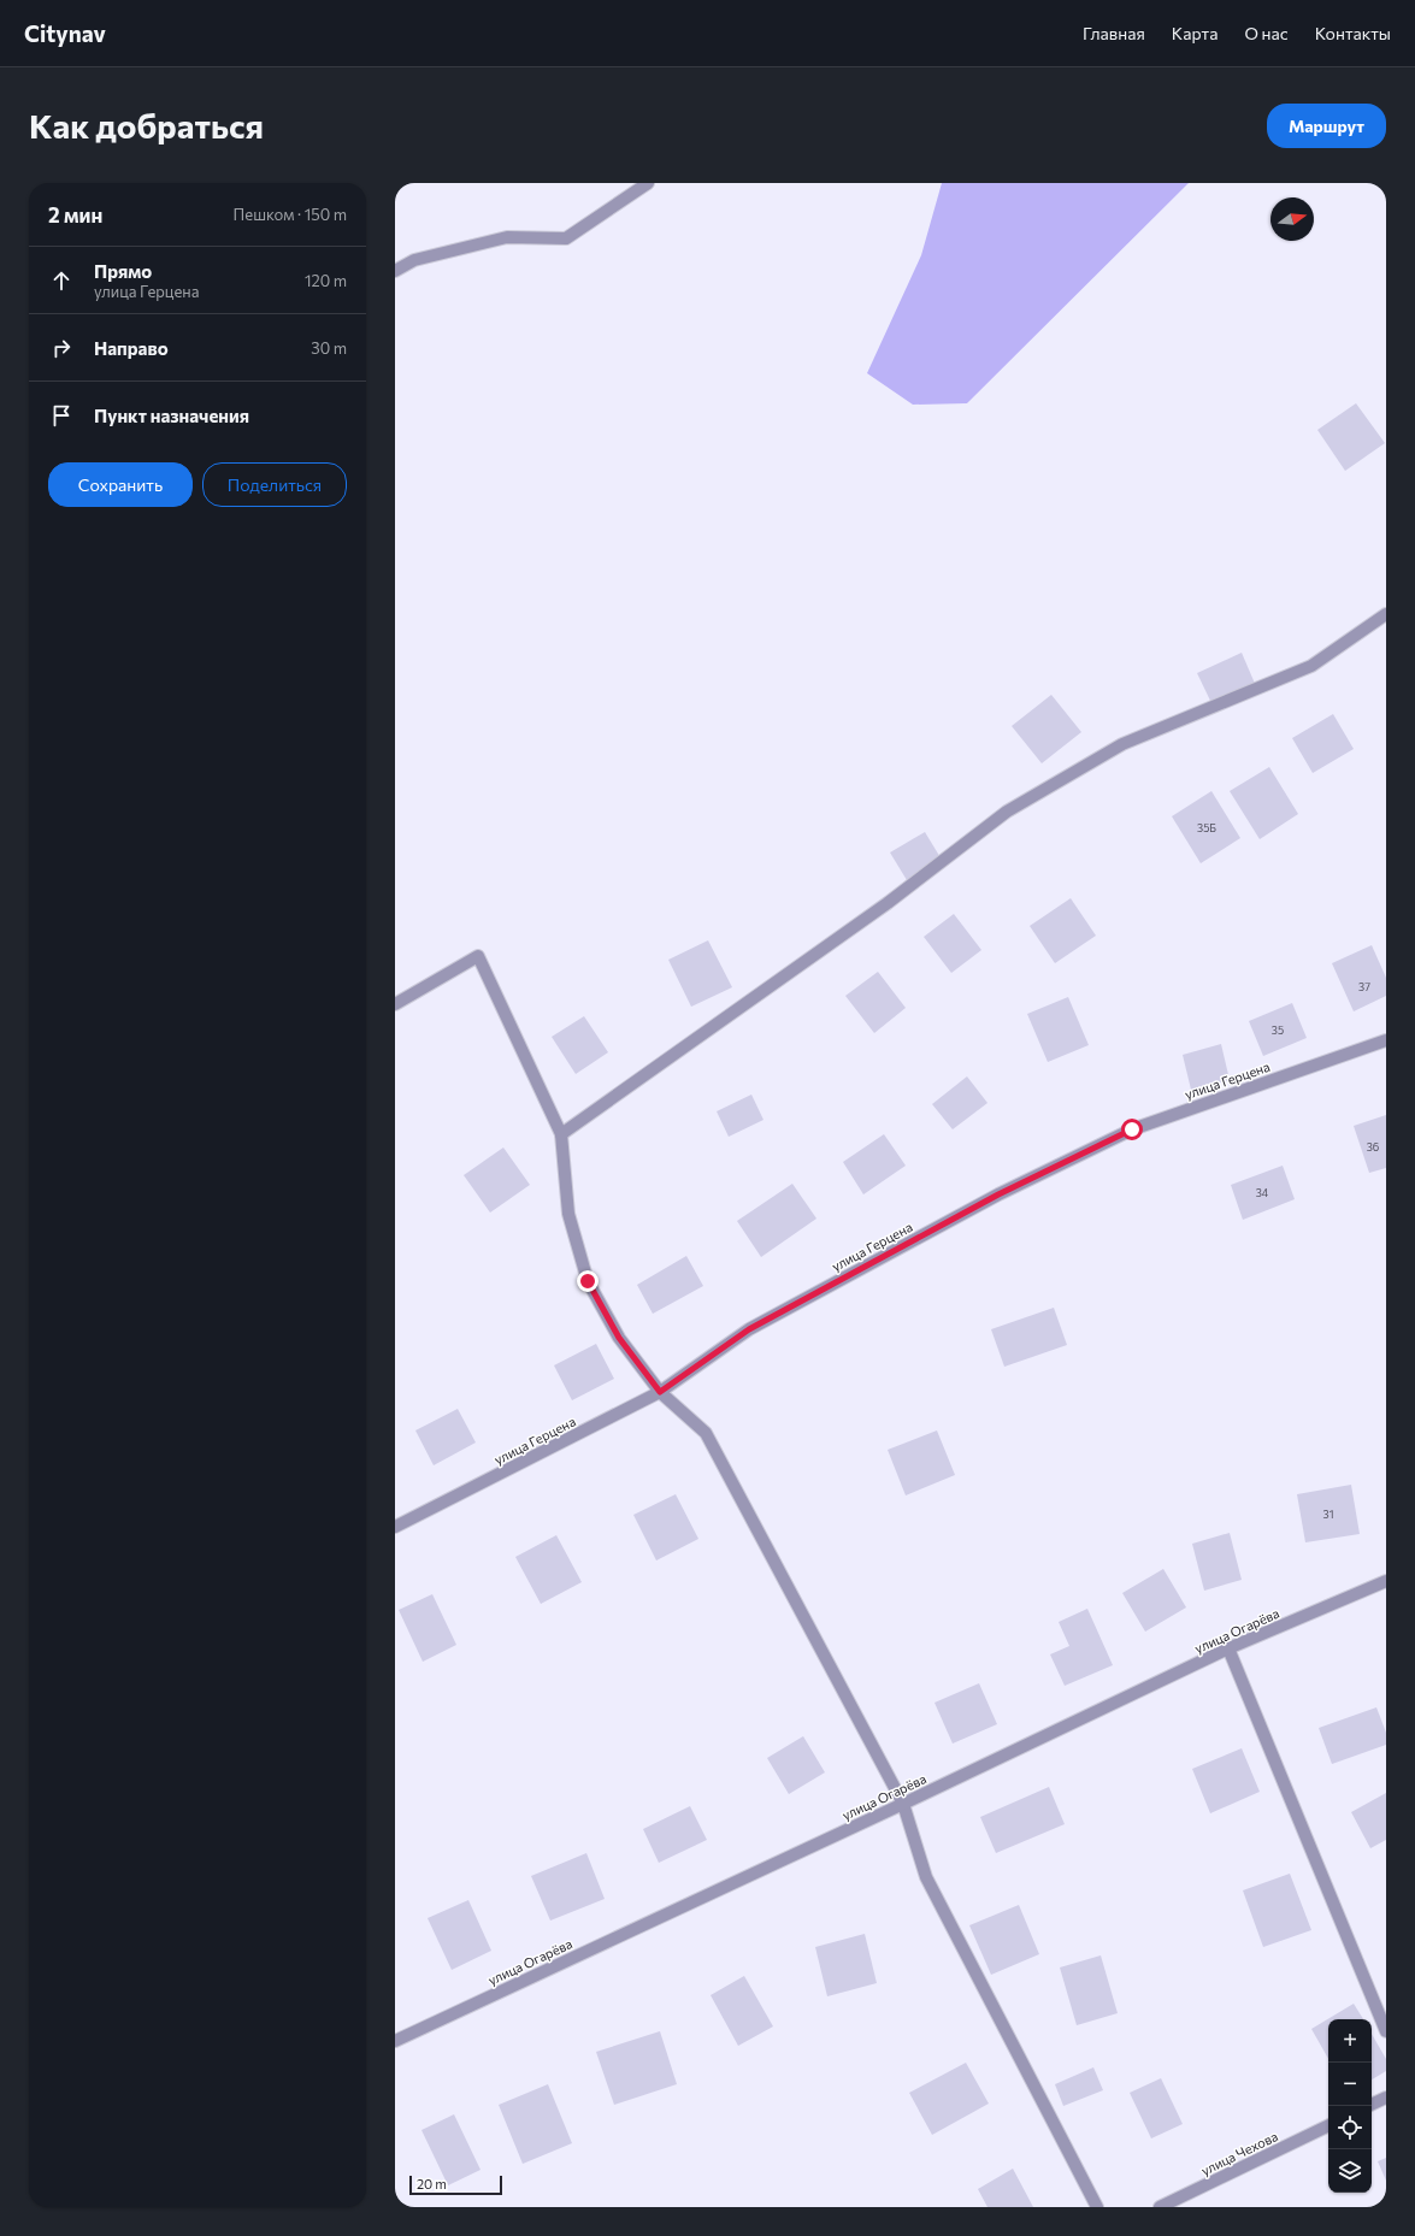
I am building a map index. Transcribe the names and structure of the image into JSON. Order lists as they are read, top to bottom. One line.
{"streets":{"street":["улица Герцена","улица Огарёва","улица Чехова"]},"house_numbers":["35Б","37","35","36","34","31"],"scale_bar":"20 m","north":"right","page":{"header":"Citynav","nav":["Главная","Карта","О нас","Контакты"],"buttons":["Маршрут",["Сохранить","Поделиться"]],"title":"Как добраться","heading":["2 мин","Пешком · 150 m"],"list":[["Прямо","улица Герцена","120 m"],["Направо","30 m"],"Пункт назначения"],"map_buttons":["+","−"],"scale":"20 m"}}
